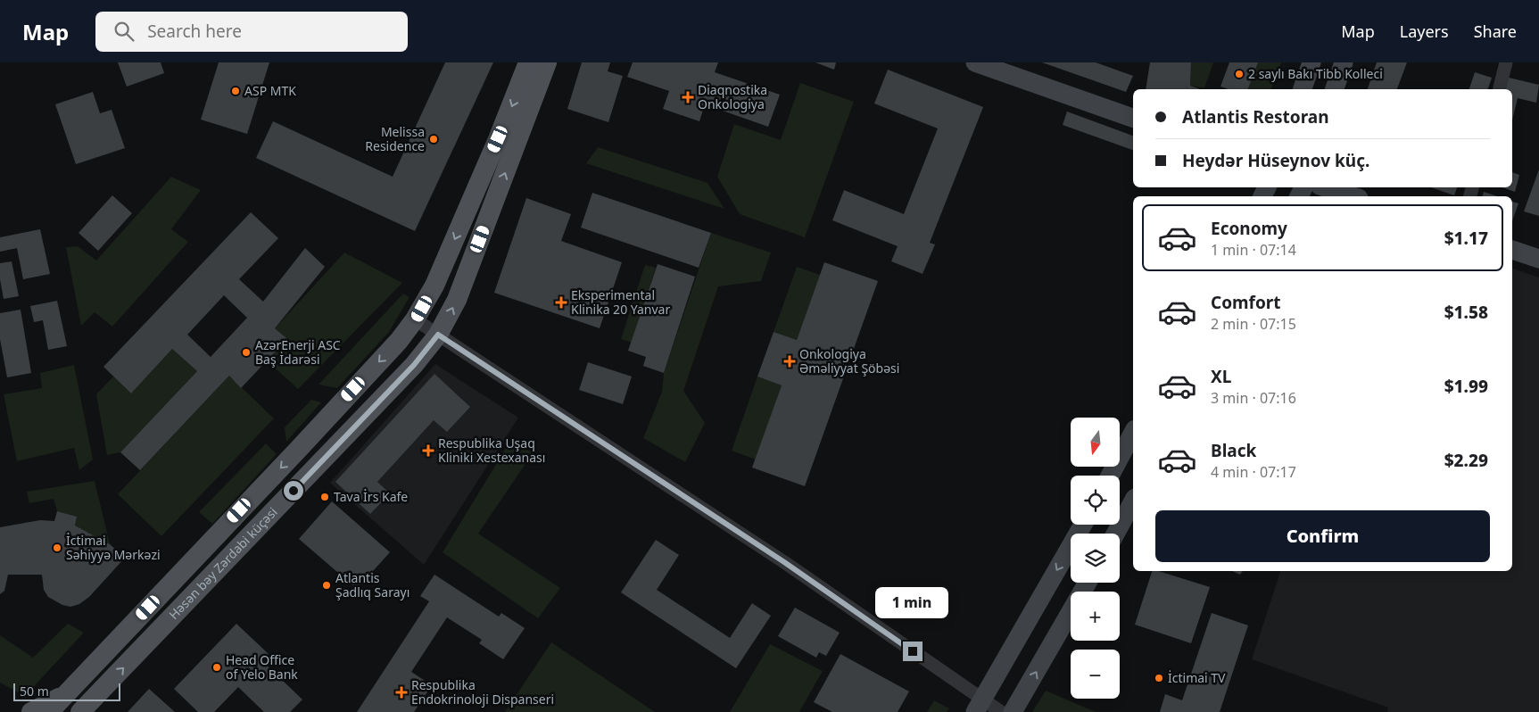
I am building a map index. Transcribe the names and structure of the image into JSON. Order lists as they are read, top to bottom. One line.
{"streets":{"main road":["Həsən bəy Zərdabi küçəsi"]},"places":{"other":["2 saylı Bakı Tibb Kolleci","ASP MTK","Melissa Residence","AzərEnerji ASC Baş İdarəsi","Tava İrs Kafe","İctimai Səhiyyə Mərkəzi","Atlantis Şadlıq Sarayı","Head Office of Yelo Bank","İctimai TV"],"health":["Diaqnostika Onkologiya","Eksperimental Klinika 20 Yanvar","Onkologiya Əməliyyat Şöbəsi","Respublika Uşaq Kliniki Xestexanası","Respublika Endokrinoloji Dispanseri"]},"scale_bar":"50 m","north":"bottom","page":{"header":"Map","search":"Search here","nav":["Map","Layers","Share"],"banner":["Atlantis Restoran","Heydər Hüseynov küç."],"list":[{"name":"Economy","note":"1 min · 07:14","value":"$1.17"},{"name":"Comfort","note":"2 min · 07:15","value":"$1.58"},{"name":"XL","note":"3 min · 07:16","value":"$1.99"},{"name":"Black","note":"4 min · 07:17","value":"$2.29"}],"map_buttons":["+","−"],"buttons":"Confirm","bubble":"1 min","scale":"50 m"}}
